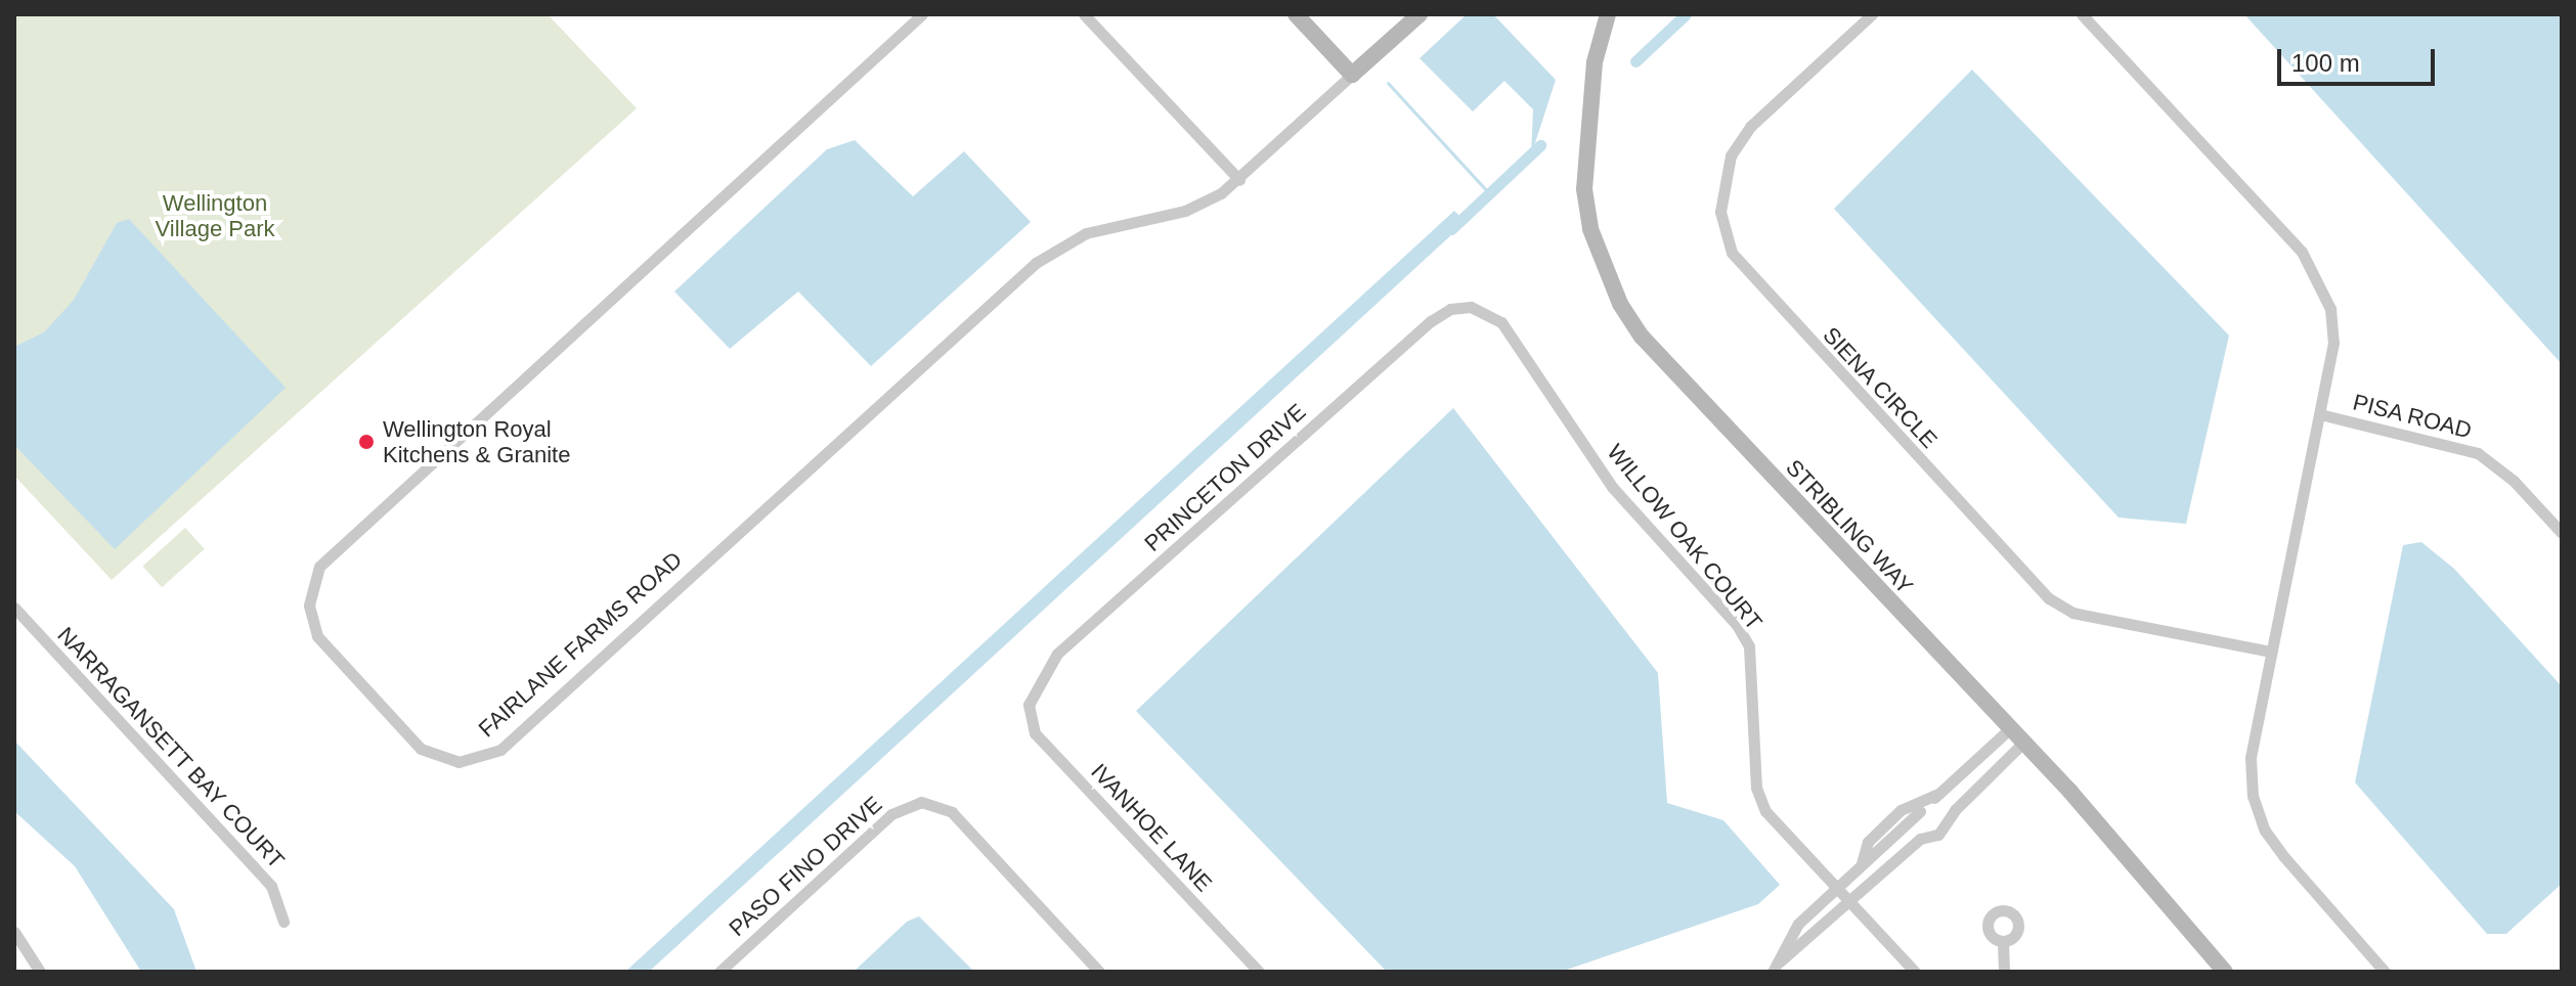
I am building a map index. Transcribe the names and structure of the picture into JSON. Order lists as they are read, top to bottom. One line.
{"streets":{"street":["SIENA CIRCLE","PISA ROAD","PRINCETON DRIVE","STRIBLING WAY","WILLOW OAK COURT","FAIRLANE FARMS ROAD","NARRAGANSETT BAY COURT","IVANHOE LANE","PASO FINO DRIVE"]},"crossings":[["PRINCETON DRIVE","WILLOW OAK COURT"],["PRINCETON DRIVE","IVANHOE LANE"]],"parks":["Wellington Village Park"],"places":["Wellington Royal Kitchens & Granite"],"scale_bar":"100 m"}
